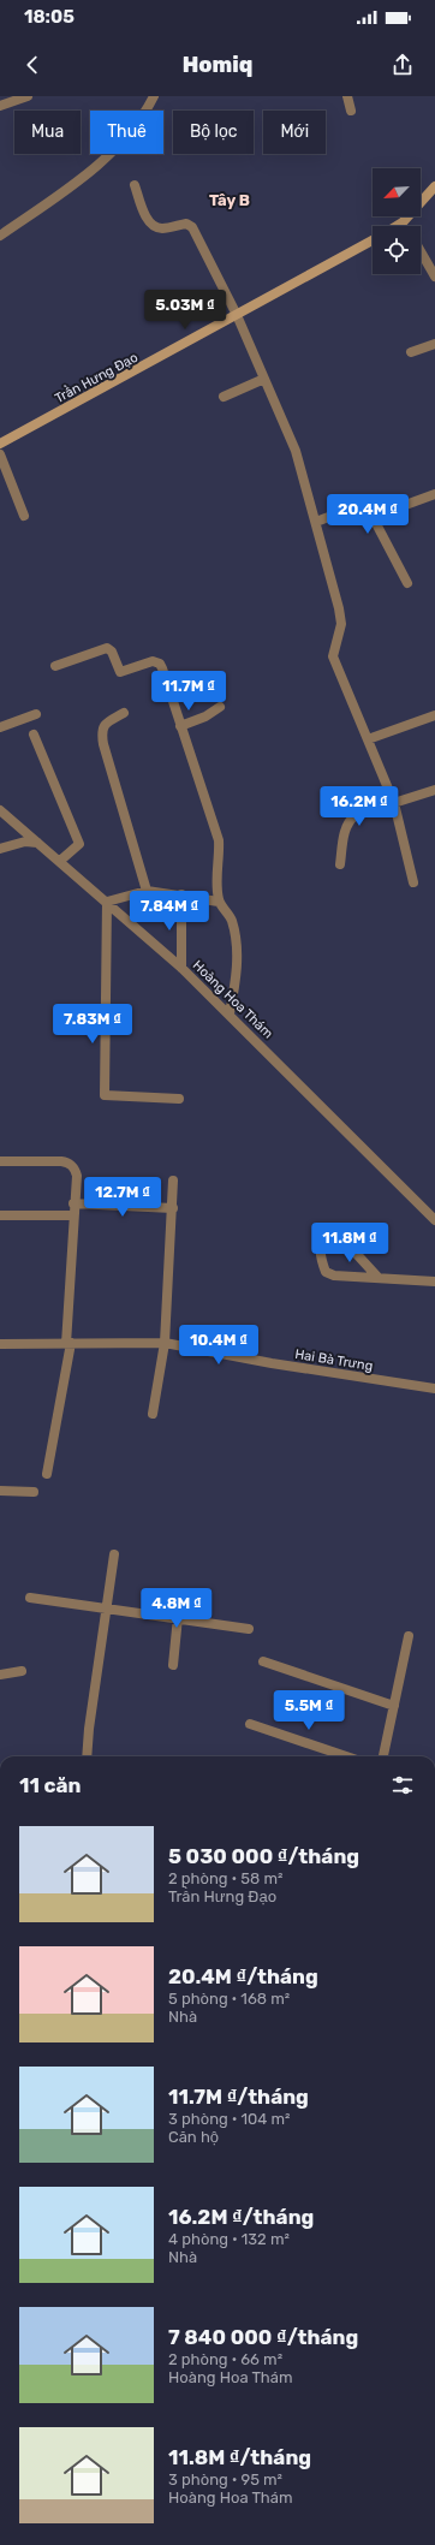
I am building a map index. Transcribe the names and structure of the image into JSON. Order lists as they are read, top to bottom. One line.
{"streets":{"main road":["Trần Hưng Đạo"],"street":["Hoàng Hoa Thám","Hai Bà Trưng"]},"districts":["Tây B"],"north":"bottom left","page":{"status":"18:05","header":"Homiq","chip":["Mua","Thuê","Bộ lọc","Mới"],"price":["5.03M ₫","20.4M ₫","11.7M ₫","16.2M ₫","7.84M ₫","7.83M ₫","12.7M ₫","11.8M ₫","10.4M ₫","4.8M ₫","5.5M ₫"],"heading":"11 căn","list":[{"name":"5 030 000 ₫/tháng","note":"2 phòng · 58 m² · Trần Hưng Đạo"},{"name":"20.4M ₫/tháng","note":"5 phòng · 168 m² · Nhà"},{"name":"11.7M ₫/tháng","note":"3 phòng · 104 m² · Căn hộ"},{"name":"16.2M ₫/tháng","note":"4 phòng · 132 m² · Nhà"},{"name":"7 840 000 ₫/tháng","note":"2 phòng · 66 m² · Hoàng Hoa Thám"},{"name":"11.8M ₫/tháng","note":"3 phòng · 95 m² · Hoàng Hoa Thám"}]}}
